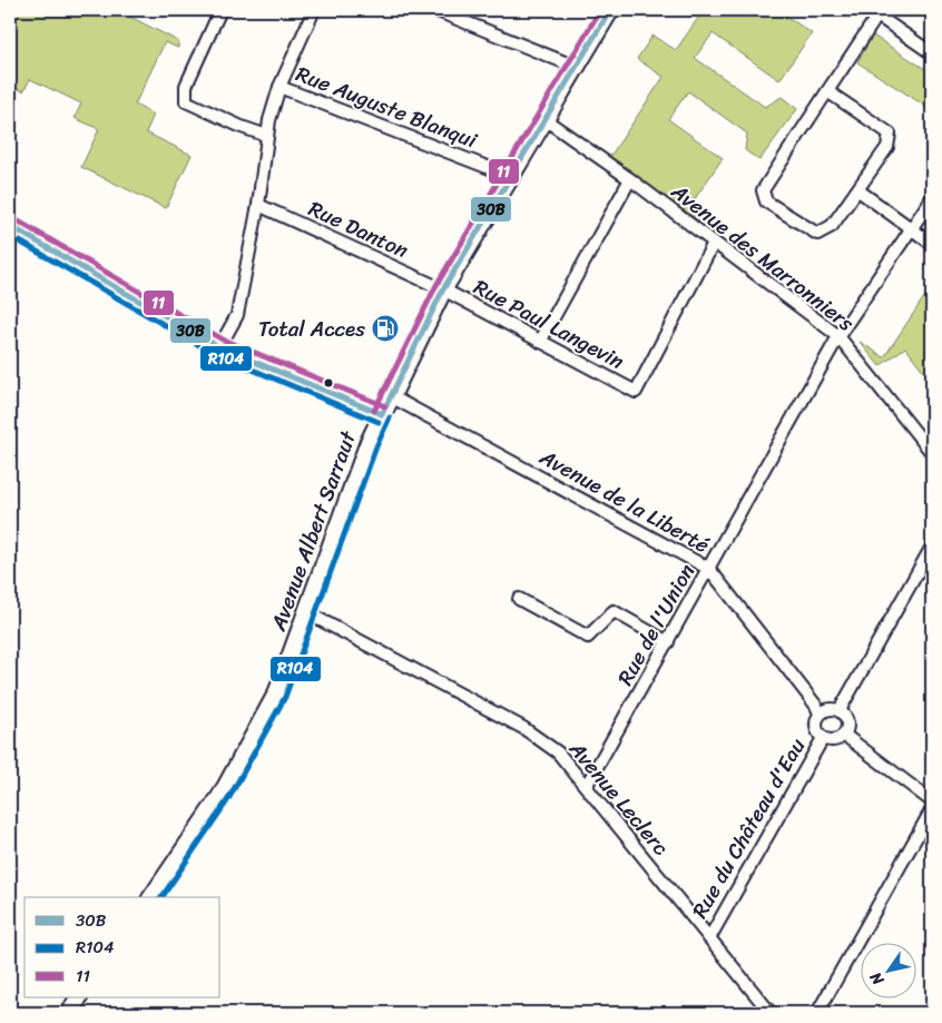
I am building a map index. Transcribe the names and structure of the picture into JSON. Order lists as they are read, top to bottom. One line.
{"streets":{"street":["Rue Auguste Blanqui","Rue Danton","Avenue des Marronniers","Rue Paul Langevin","Avenue de la Liberté","Avenue Albert Sarraut","Rue de l'Union","Avenue Leclerc","Rue du Château d'Eau"]},"crossings":[["Rue Auguste Blanqui","Avenue Albert Sarraut"],["Rue Danton","Rue Paul Langevin"],["Rue Danton","Avenue Albert Sarraut"],["Avenue des Marronniers","Rue Paul Langevin"],["Avenue des Marronniers","Avenue Albert Sarraut"],["Avenue des Marronniers","Rue de l'Union"],["Rue Paul Langevin","Avenue Albert Sarraut"],["Avenue de la Liberté","Avenue Albert Sarraut"],["Avenue de la Liberté","Rue de l'Union"],["Avenue de la Liberté","Rue du Château d'Eau"],["Avenue Albert Sarraut","Avenue Leclerc"],["Rue de l'Union","Avenue Leclerc"],["Avenue Leclerc","Rue du Château d'Eau"]],"places":{"fuel station":["Total Acces"]},"lines":["transit line 30B","transit line 11","transit line R104"],"legend":["30B","R104","11"],"north":"bottom left"}
